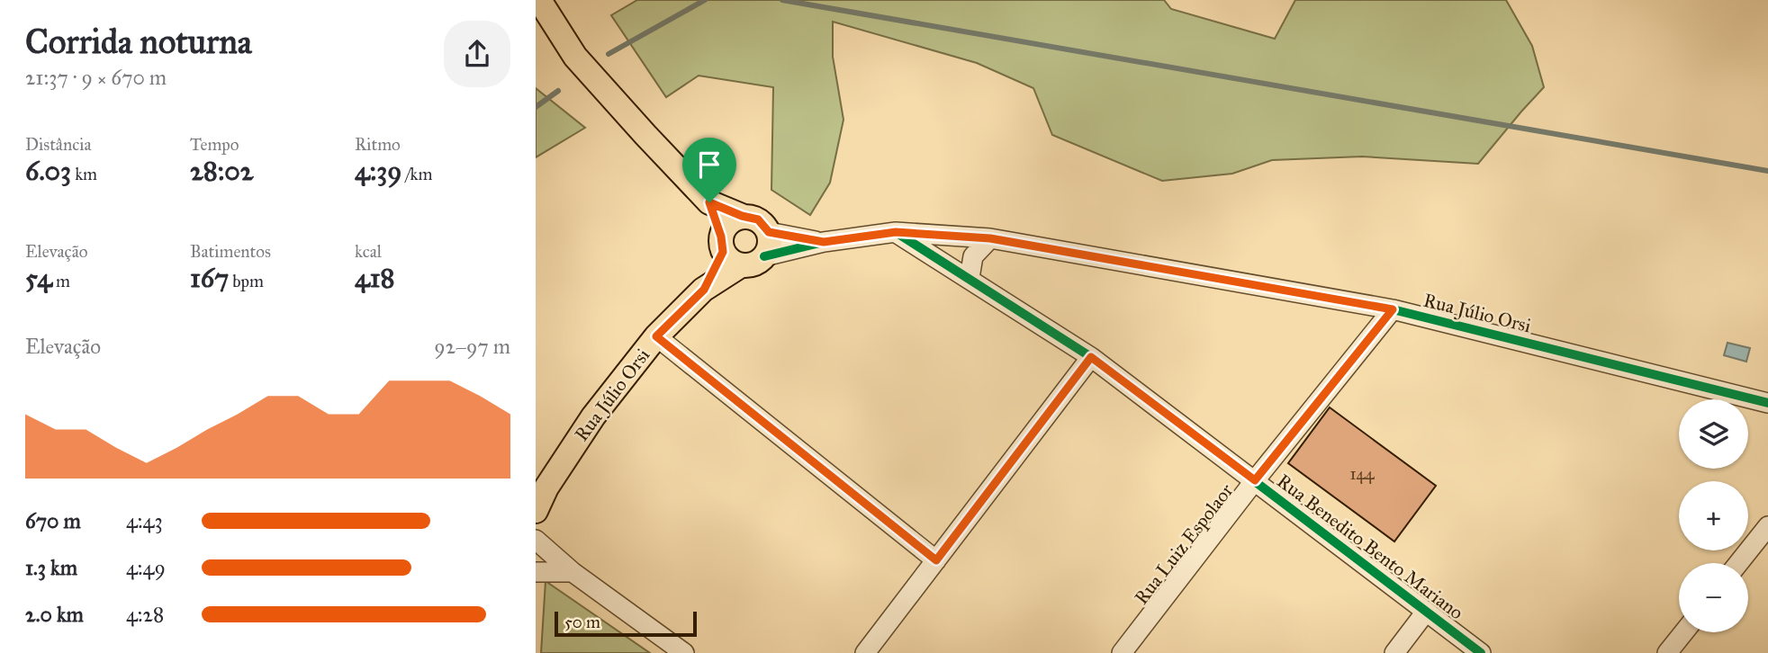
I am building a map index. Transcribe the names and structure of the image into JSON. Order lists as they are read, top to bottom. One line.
{"streets":{"main road":["Rua Júlio Orsi"],"street":["Rua Luiz Espolaor","Rua Benedito Bento Mariano"]},"crossings":[["Rua Júlio Orsi","Rua Luiz Espolaor"],["Rua Júlio Orsi","Rua Benedito Bento Mariano"],["Rua Luiz Espolaor","Rua Benedito Bento Mariano"]],"house_numbers":["144"],"scale_bar":"50 m","page":{"heading":["Corrida noturna","21:37 · 9 × 670 m"],"stats":[["Distância","6.03 km"],["Tempo","28:02"],["Ritmo","4:39 /km"],["Elevação","54 m"],["Batimentos","167 bpm"],["kcal","418"]],"chart":["Elevação","92–97 m"],"map_buttons":["+","−"],"list":[{"name":"670 m","note":"4:43"},{"name":"1.3 km","note":"4:49"},{"name":"2.0 km","note":"4:28"}],"scale":"50 m"}}
